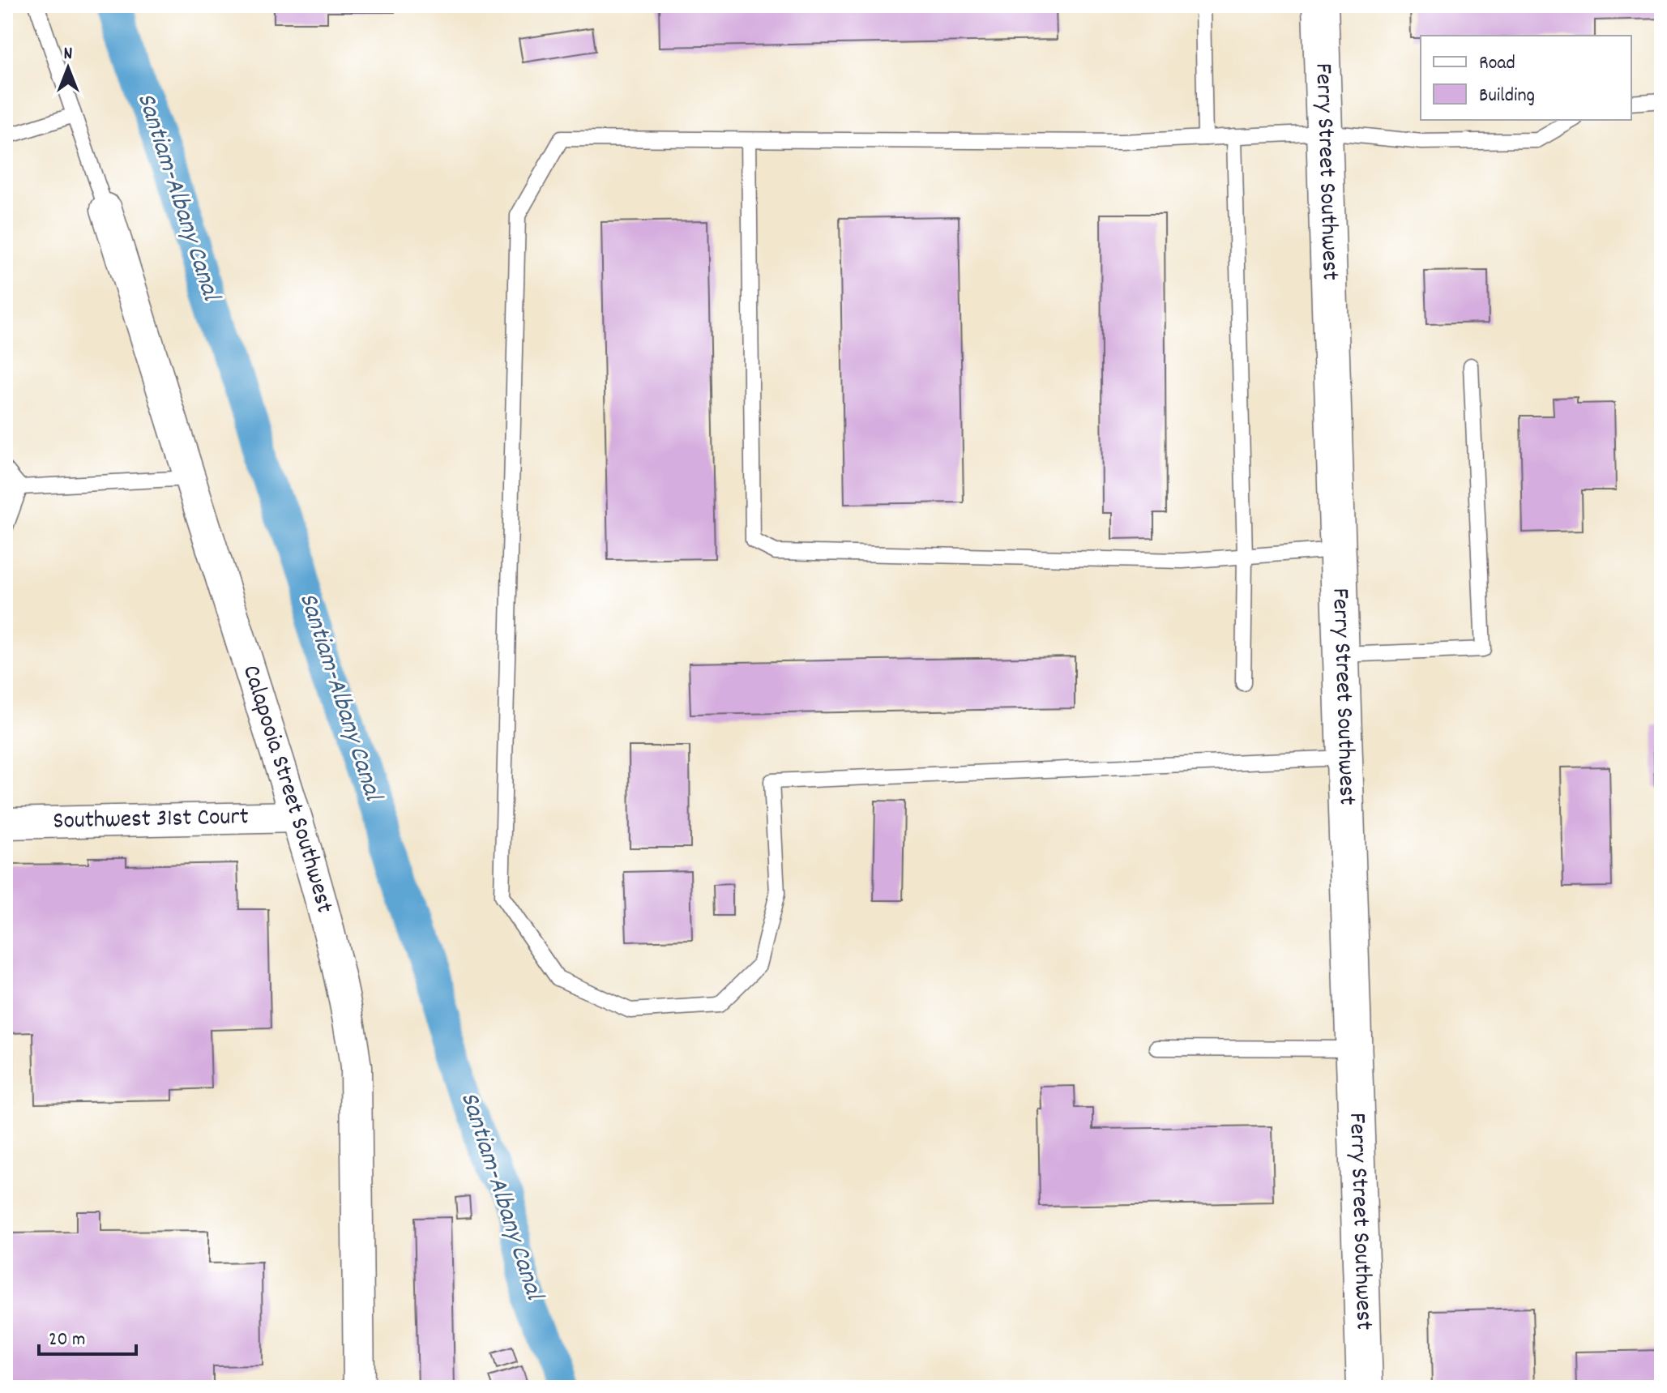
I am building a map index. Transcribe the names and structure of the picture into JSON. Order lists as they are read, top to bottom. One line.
{"streets":{"street":["Ferry Street Southwest","Calapooia Street Southwest","Southwest 31st Court"]},"crossings":[["Calapooia Street Southwest","Southwest 31st Court"]],"water":["Santiam-Albany Canal"],"legend":["Road","Building"],"scale_bar":"20 m","north":"top"}
